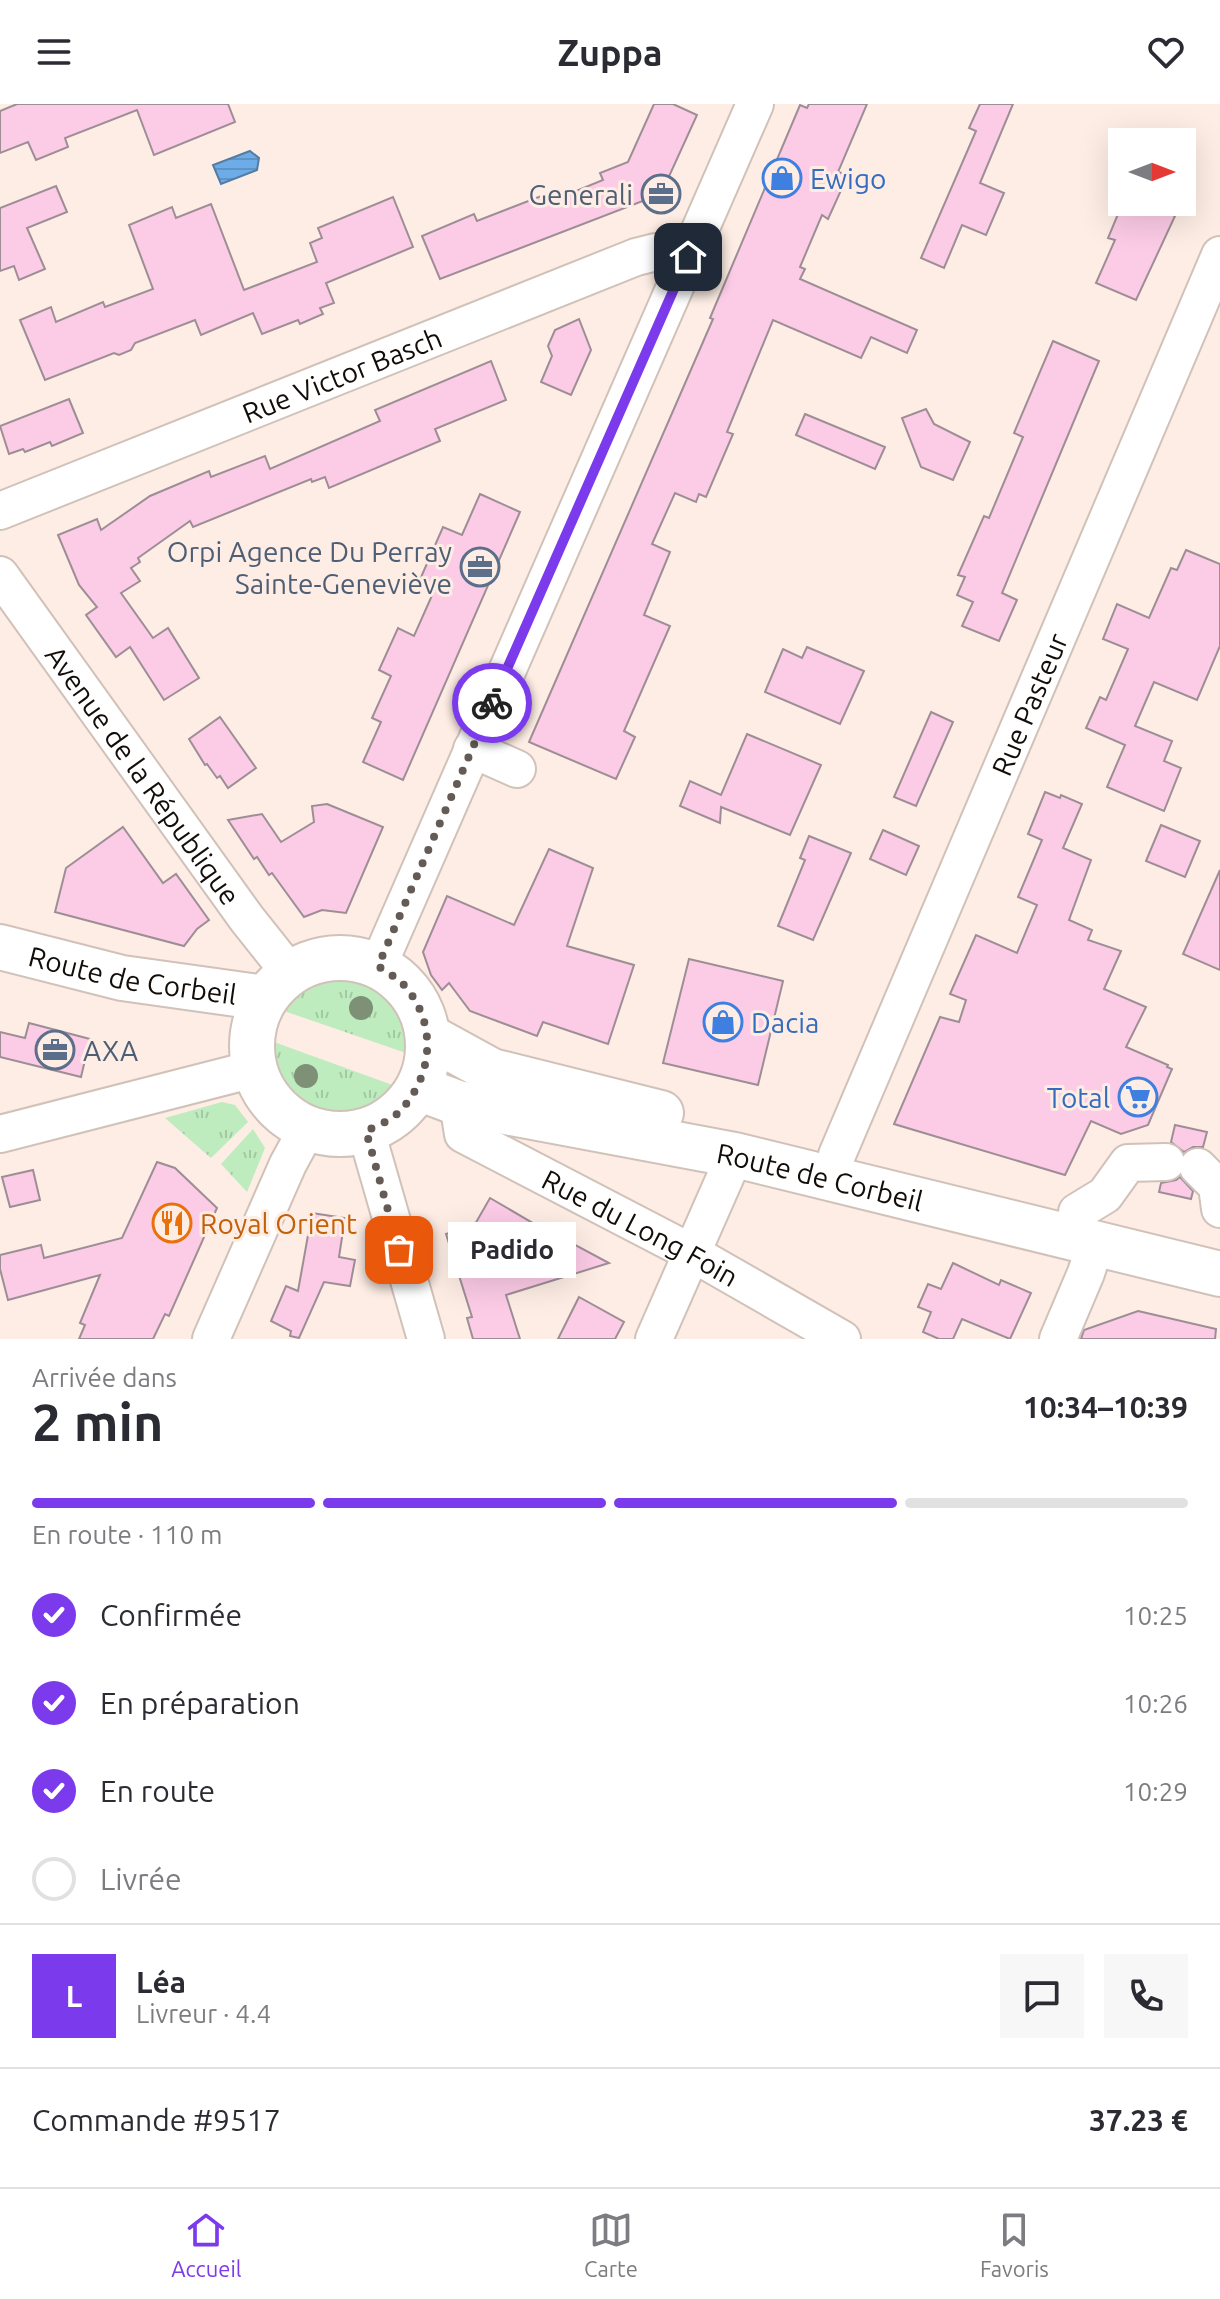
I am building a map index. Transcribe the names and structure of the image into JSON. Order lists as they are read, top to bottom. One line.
{"streets":{"main road":["Route de Corbeil"],"street":["Rue Victor Basch","Rue Pasteur","Avenue de la République","Rue du Long Foin"]},"crossings":[["Rue Pasteur","Route de Corbeil"],["Avenue de la République","Route de Corbeil"],["Avenue de la République","Rue du Long Foin"],["Route de Corbeil","Rue du Long Foin"]],"places":{"shop":["Ewigo","Dacia"],"office":["Generali","Orpi Agence Du Perray Sainte-Geneviève","AXA"],"supermarket":["Total"],"restaurant":["Royal Orient"],"other":["Padido"]},"north":"right","page":{"header":"Zuppa","bubble":"Padido","heading":["2 min","Arrivée dans","10:34–10:39"],"panel":["Léa","Livreur · 4.4","Commande #9517","37.23 €"],"bar":"En route · 110 m","list":[["Confirmée","10:25"],["En préparation","10:26"],["En route","10:29"],"Livrée"],"round":"L","tabs":["Accueil","Carte","Favoris"]}}
